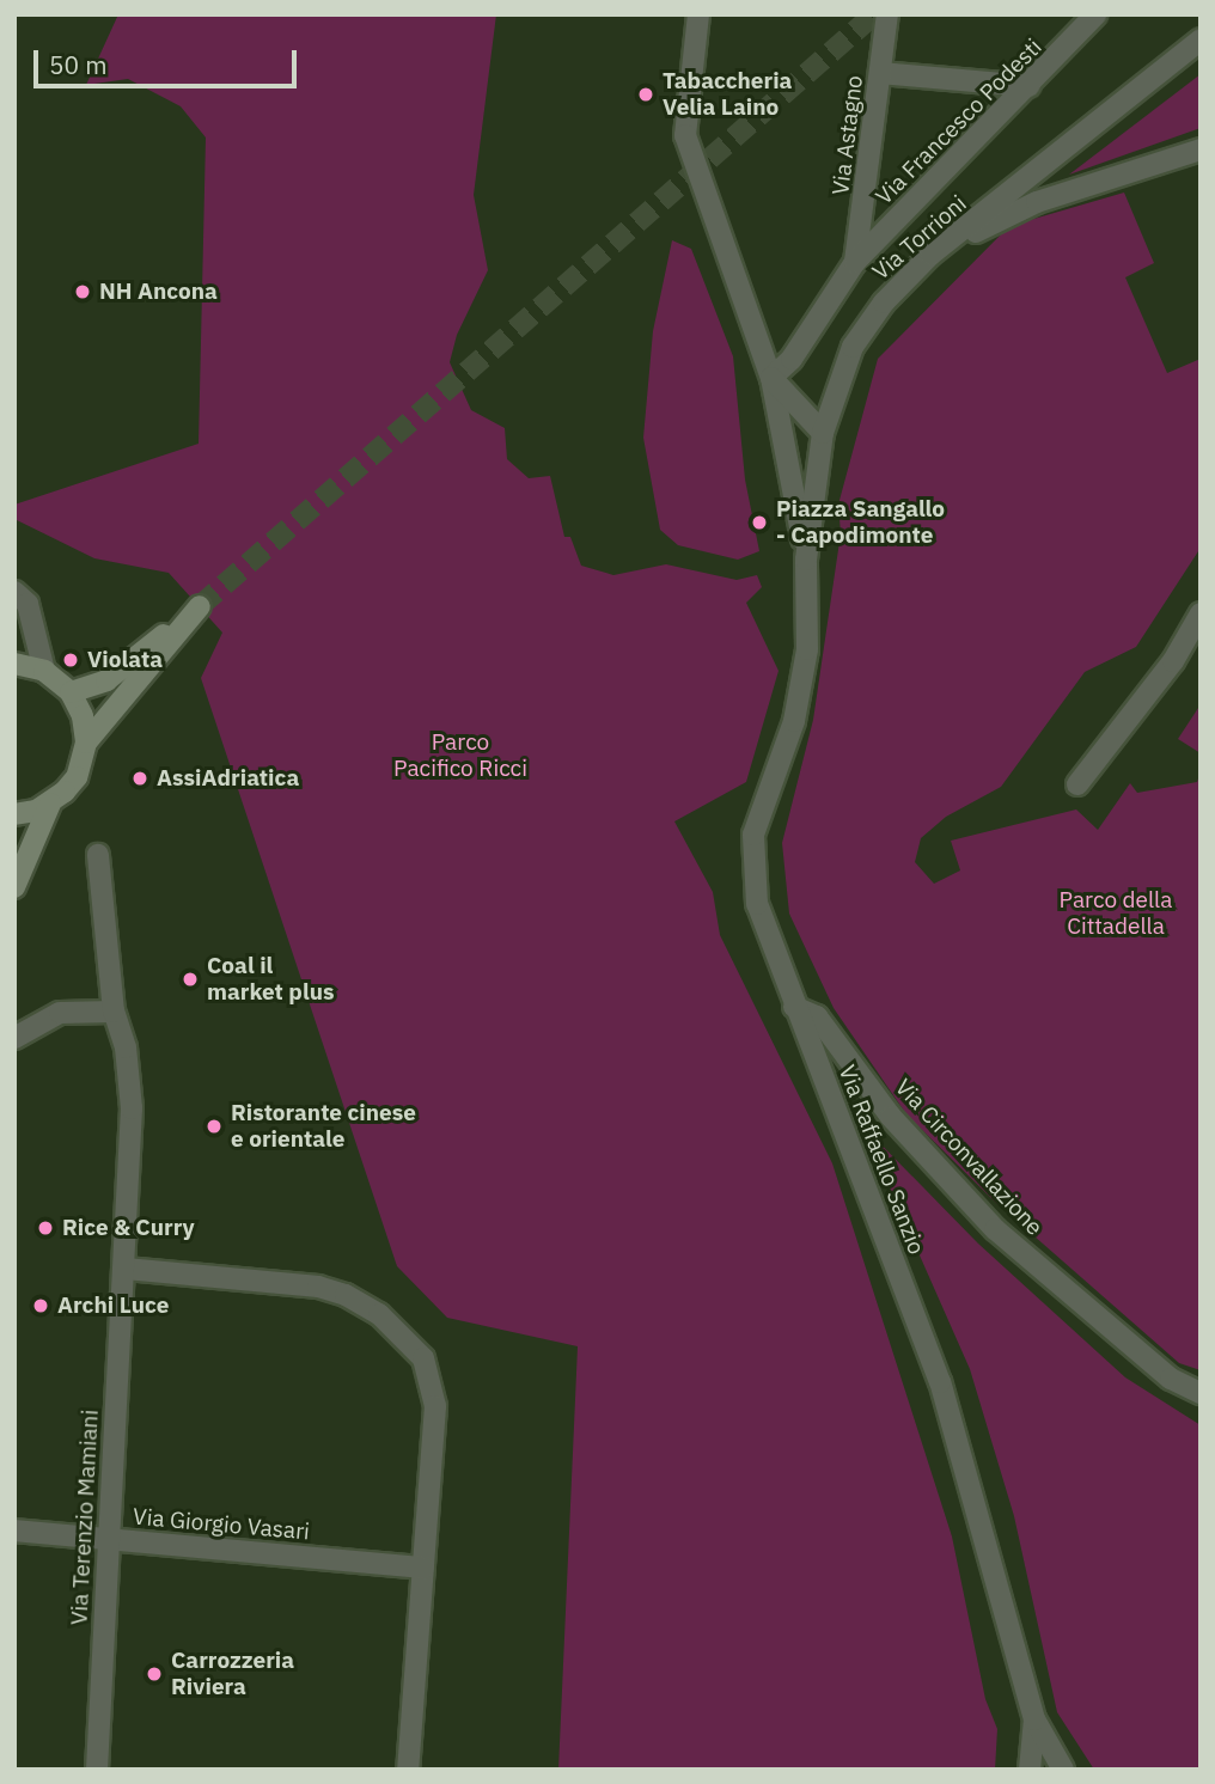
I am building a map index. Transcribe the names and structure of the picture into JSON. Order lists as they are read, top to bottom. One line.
{"streets":{"street":["Via Francesco Podesti","Via Astagno","Via Torrioni","Via Circonvallazione","Via Raffaello Sanzio","Via Terenzio Mamiani","Via Giorgio Vasari"]},"crossings":[["Via Francesco Podesti","Via Astagno"],["Via Torrioni","Via Raffaello Sanzio"],["Via Circonvallazione","Via Raffaello Sanzio"],["Via Terenzio Mamiani","Via Giorgio Vasari"]],"parks":["Parco Pacifico Ricci","Parco della Cittadella"],"places":["Tabaccheria Velia Laino","NH Ancona","Piazza Sangallo - Capodimonte","Violata","AssiAdriatica","Coal il market plus","Ristorante cinese e orientale","Rice & Curry","Archi Luce","Carrozzeria Riviera"],"scale_bar":"50 m"}
